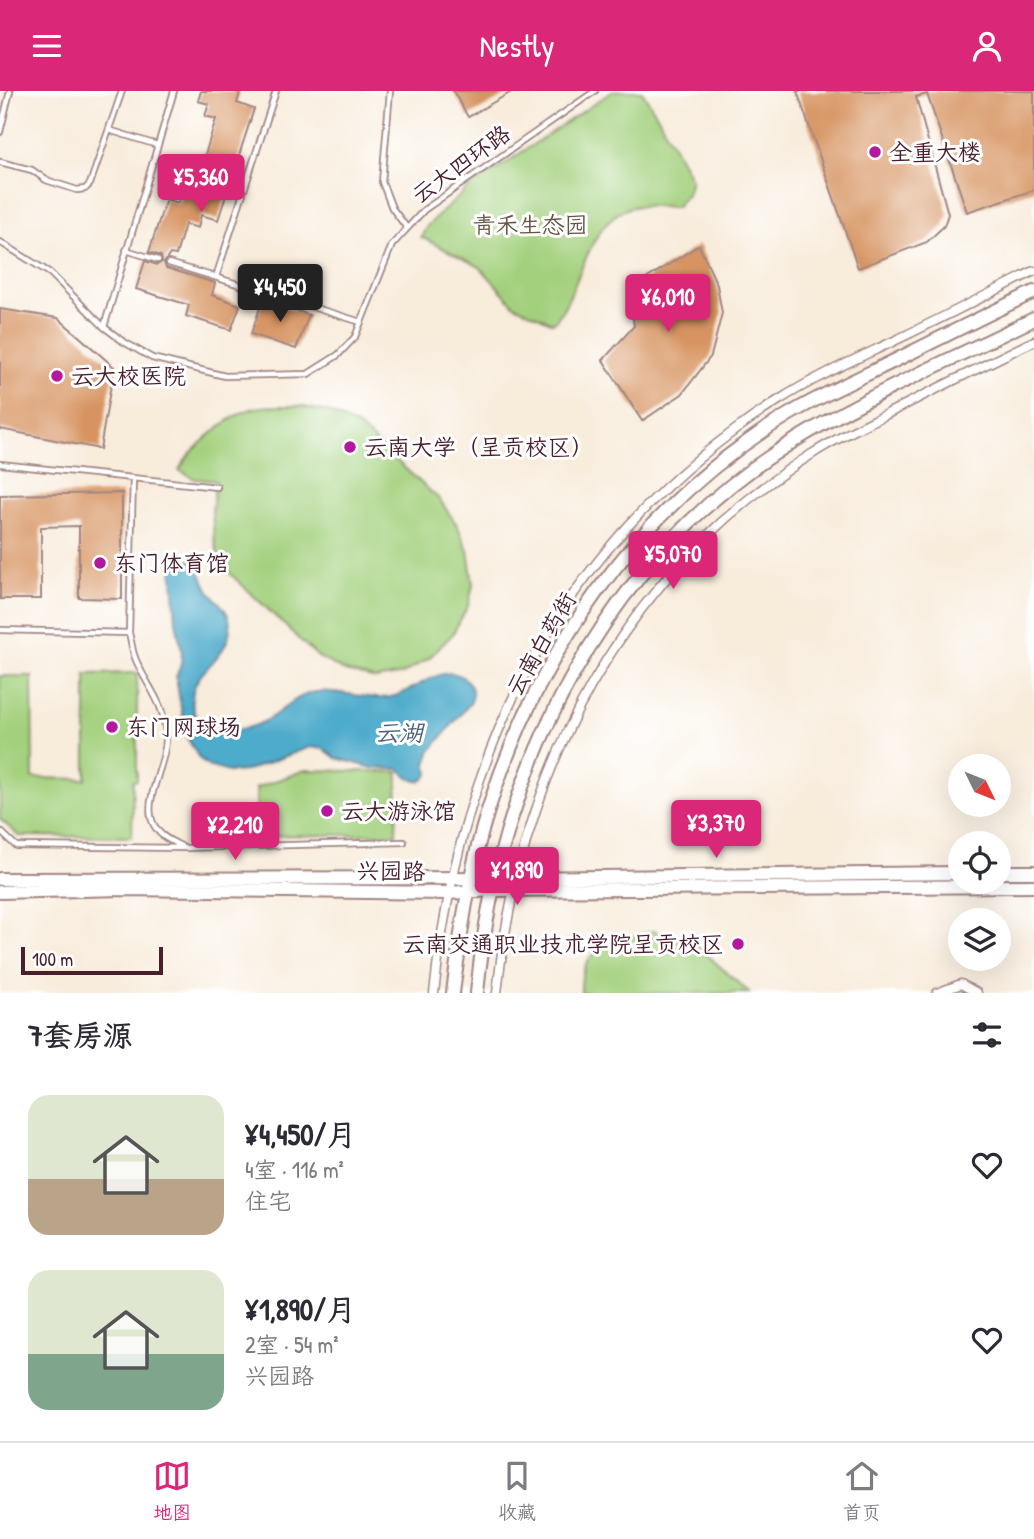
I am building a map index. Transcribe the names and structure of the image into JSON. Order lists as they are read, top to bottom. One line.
{"streets":{"main road":["云南白药街","兴园路"],"lane":["云大四环路"]},"crossings":[["云南白药街","兴园路"]],"water":["云湖"],"parks":["青禾生态园"],"places":["全重大楼","云大校医院","云南大学（呈贡校区）","东门体育馆","东门网球场","云大游泳馆","云南交通职业技术学院呈贡校区"],"scale_bar":"100 m","north":"bottom right","page":{"header":"Nestly","price":["¥5,360","¥4,450","¥6,010","¥5,070","¥3,370","¥2,210","¥1,890"],"scale":"100 m","heading":"7套房源","list":[{"name":"¥4,450/月","note":"4室 · 116 m² · 住宅"},{"name":"¥1,890/月","note":"2室 · 54 m² · 兴园路"}],"tabs":["地图","收藏","首页"]}}
